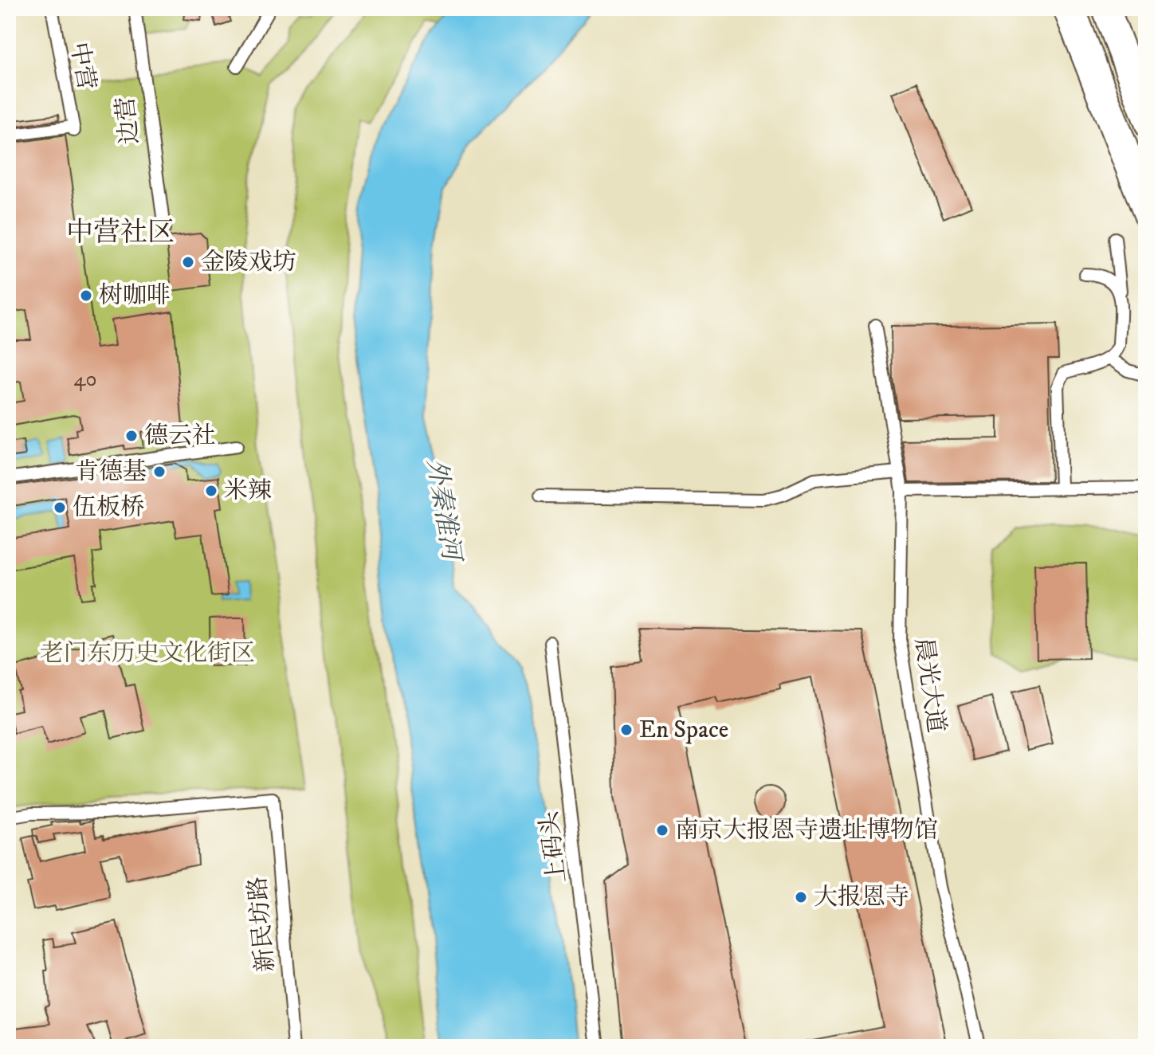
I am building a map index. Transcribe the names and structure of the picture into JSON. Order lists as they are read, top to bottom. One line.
{"streets":{"street":["中营","边营","晨光大道","上码头","新民坊路"]},"districts":["中营社区"],"water":["外秦淮河"],"parks":["老门东历史文化街区"],"places":["金陵戏坊","树咖啡","德云社","肯德基","米辣","伍板桥","En Space","南京大报恩寺遗址博物馆","大报恩寺"],"house_numbers":["40"]}
